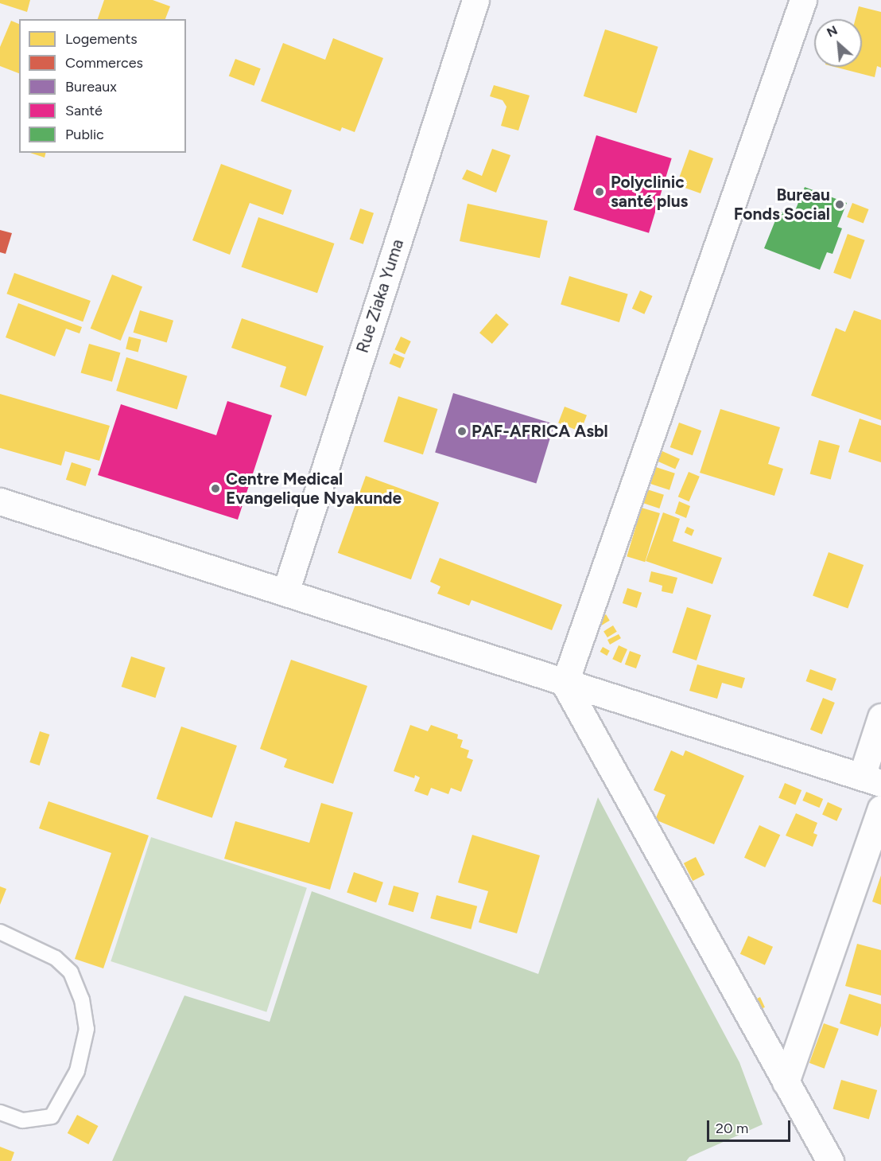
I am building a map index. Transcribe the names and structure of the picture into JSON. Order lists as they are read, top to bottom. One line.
{"streets":{"street":["Rue Ziaka Yuma"]},"places":["Polyclinic santé plus","Bureau Fonds Social","PAF-AFRICA Asbl","Centre Medical Evangelique Nyakunde"],"legend":["Logements","Commerces","Bureaux","Santé","Public"],"scale_bar":"20 m","north":"top left"}
